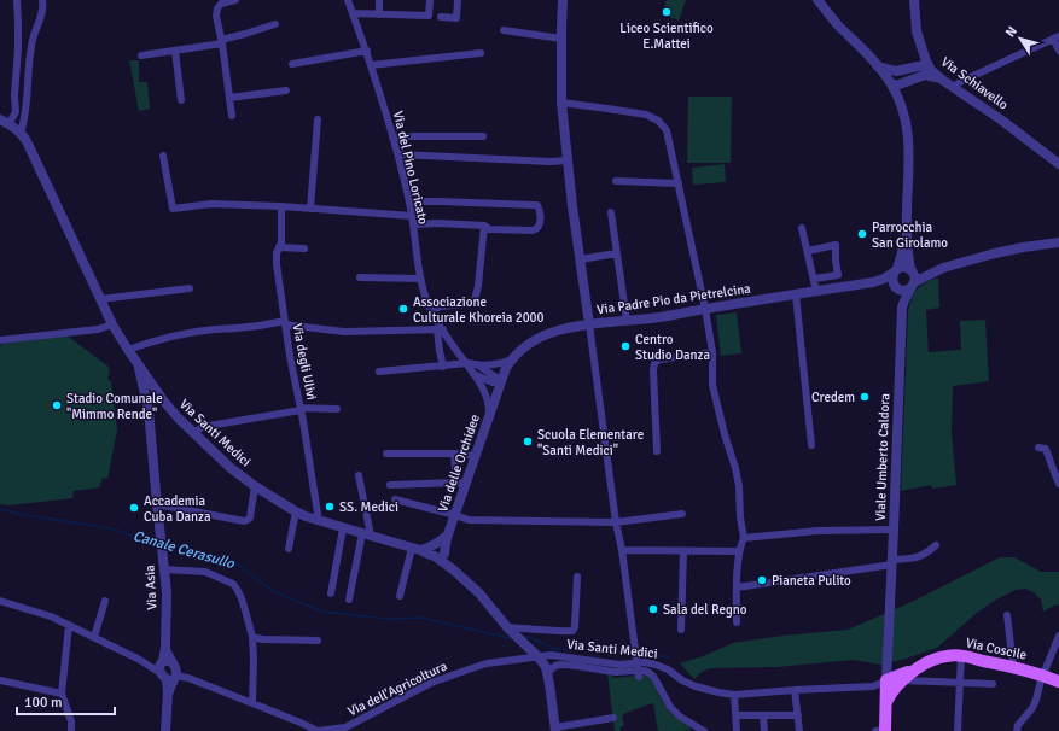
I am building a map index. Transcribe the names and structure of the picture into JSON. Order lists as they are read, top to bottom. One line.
{"streets":{"main road":["Via Coscile"],"street":["Via Schiavello","Via del Pino Loricato","Via Padre Pio da Pietrelcina","Via degli Ulivi","Via Santi Medici","Viale Umberto Caldora","Via delle Orchidee","Via Asia","Via dell'Agricoltura"]},"crossings":[["Via del Pino Loricato","Via delle Orchidee"],["Via Padre Pio da Pietrelcina","Viale Umberto Caldora"],["Via Padre Pio da Pietrelcina","Via delle Orchidee"],["Via degli Ulivi","Via Santi Medici"],["Via Santi Medici","Viale Umberto Caldora"],["Via Santi Medici","Via delle Orchidee"],["Via Santi Medici","Via Asia"],["Via Santi Medici","Via dell'Agricoltura"],["Via Asia","Via dell'Agricoltura"]],"water":["Canale Cerasullo"],"places":["Liceo Scientifico E.Mattei","Parrocchia San Girolamo","Associazione Culturale Khoreia 2000","Centro Studio Danza","Credem","Stadio Comunale \"Mimmo Rende\"","Scuola Elementare \"Santi Medici\"","SS. Medici","Accademia Cuba Danza","Pianeta Pulito","Sala del Regno"],"scale_bar":"100 m","north":"top left"}
